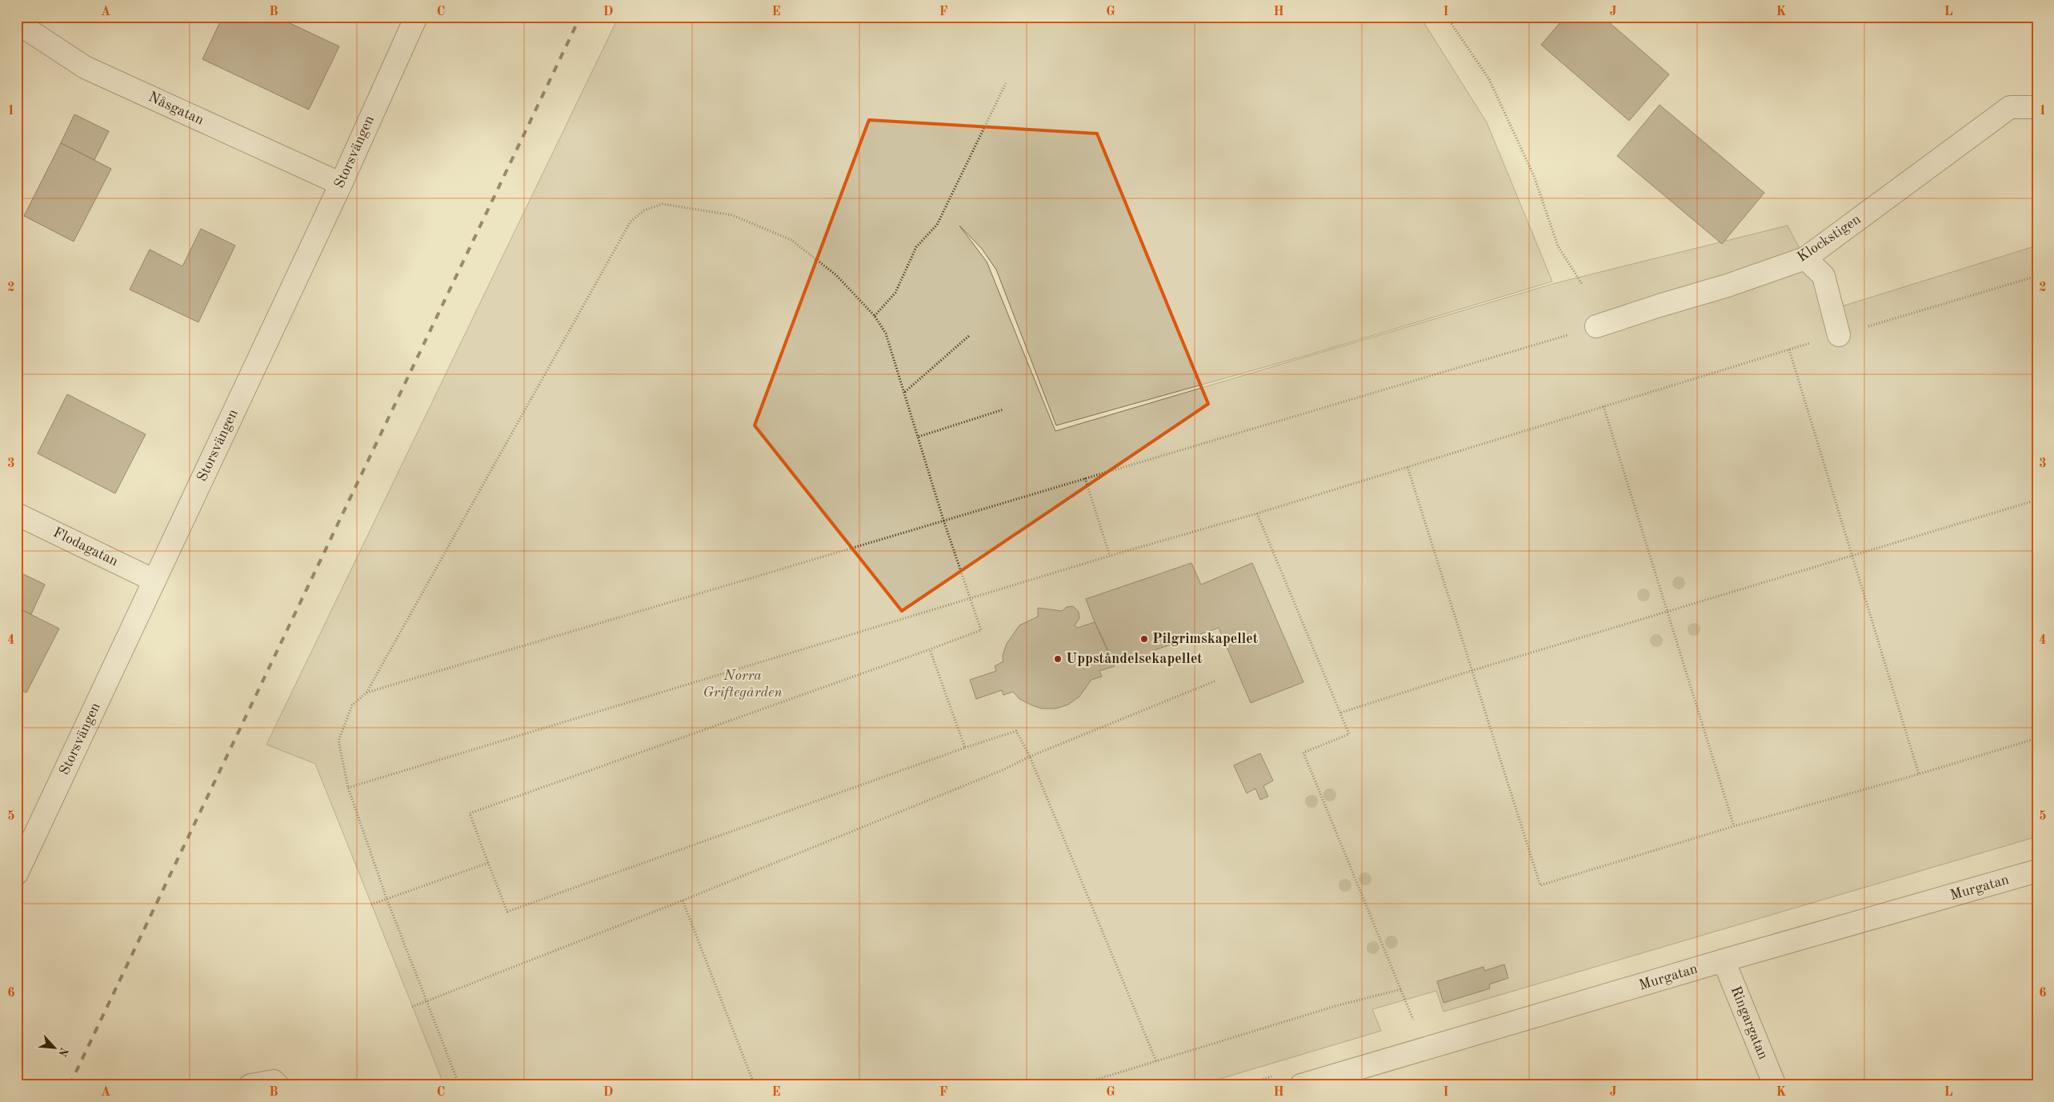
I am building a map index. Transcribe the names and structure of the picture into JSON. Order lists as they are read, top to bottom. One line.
{"streets":{"street":["Nåsgatan","Storsvängen","Klockstigen","Flodagatan","Murgatan","Ringargatan"]},"crossings":[["Nåsgatan","Storsvängen"],["Storsvängen","Flodagatan"],["Murgatan","Ringargatan"]],"parks":["Norra Griftegården"],"places":["Pilgrimskapellet","Uppståndelsekapellet"],"north":"bottom right","grid":{"columns":["A","B","C","D","E","F","G","H","I","J","K","L"],"rows":["1","2","3","4","5","6"]}}
